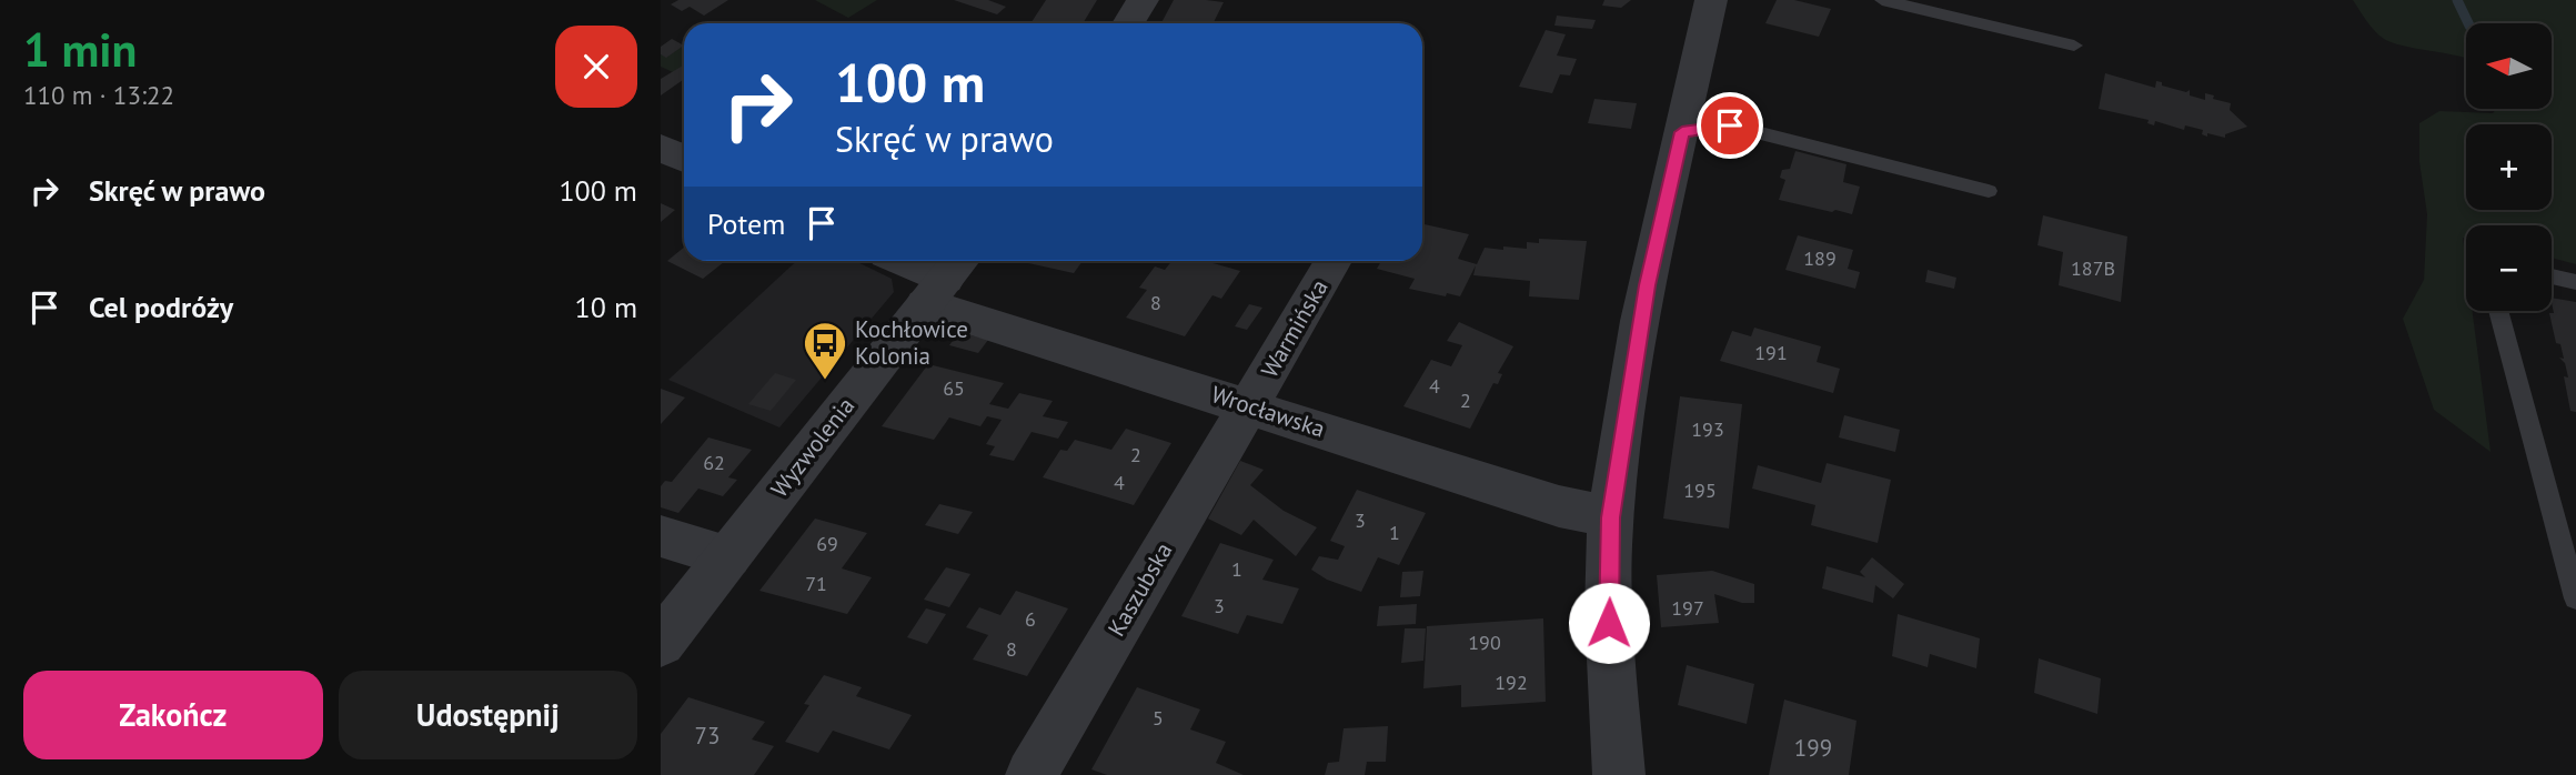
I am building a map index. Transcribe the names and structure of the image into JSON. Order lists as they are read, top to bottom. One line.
{"streets":{"street":["Warmińska","Wrocławska","Wyzwolenia","Kaszubska"]},"crossings":[["Warmińska","Wrocławska"],["Warmińska","Kaszubska"],["Wrocławska","Wyzwolenia"],["Wrocławska","Kaszubska"]],"places":{"bus stop":["Kochłowice Kolonia"]},"house_numbers":["189","187B","8","191","4","65","2","193","2","62","4","195","3","1","69","1","71","3","197","6","190","8","192","5","73","199"],"north":"left","page":{"heading":["1 min","110 m · 13:22"],"map_buttons":["+","−"],"turn":["100 m","Skręć w prawo"],"list":[{"name":"Skręć w prawo","value":"100 m"},{"name":"Cel podróży","value":"10 m"}],"then":"Potem","buttons":["Zakończ","Udostępnij"]}}
